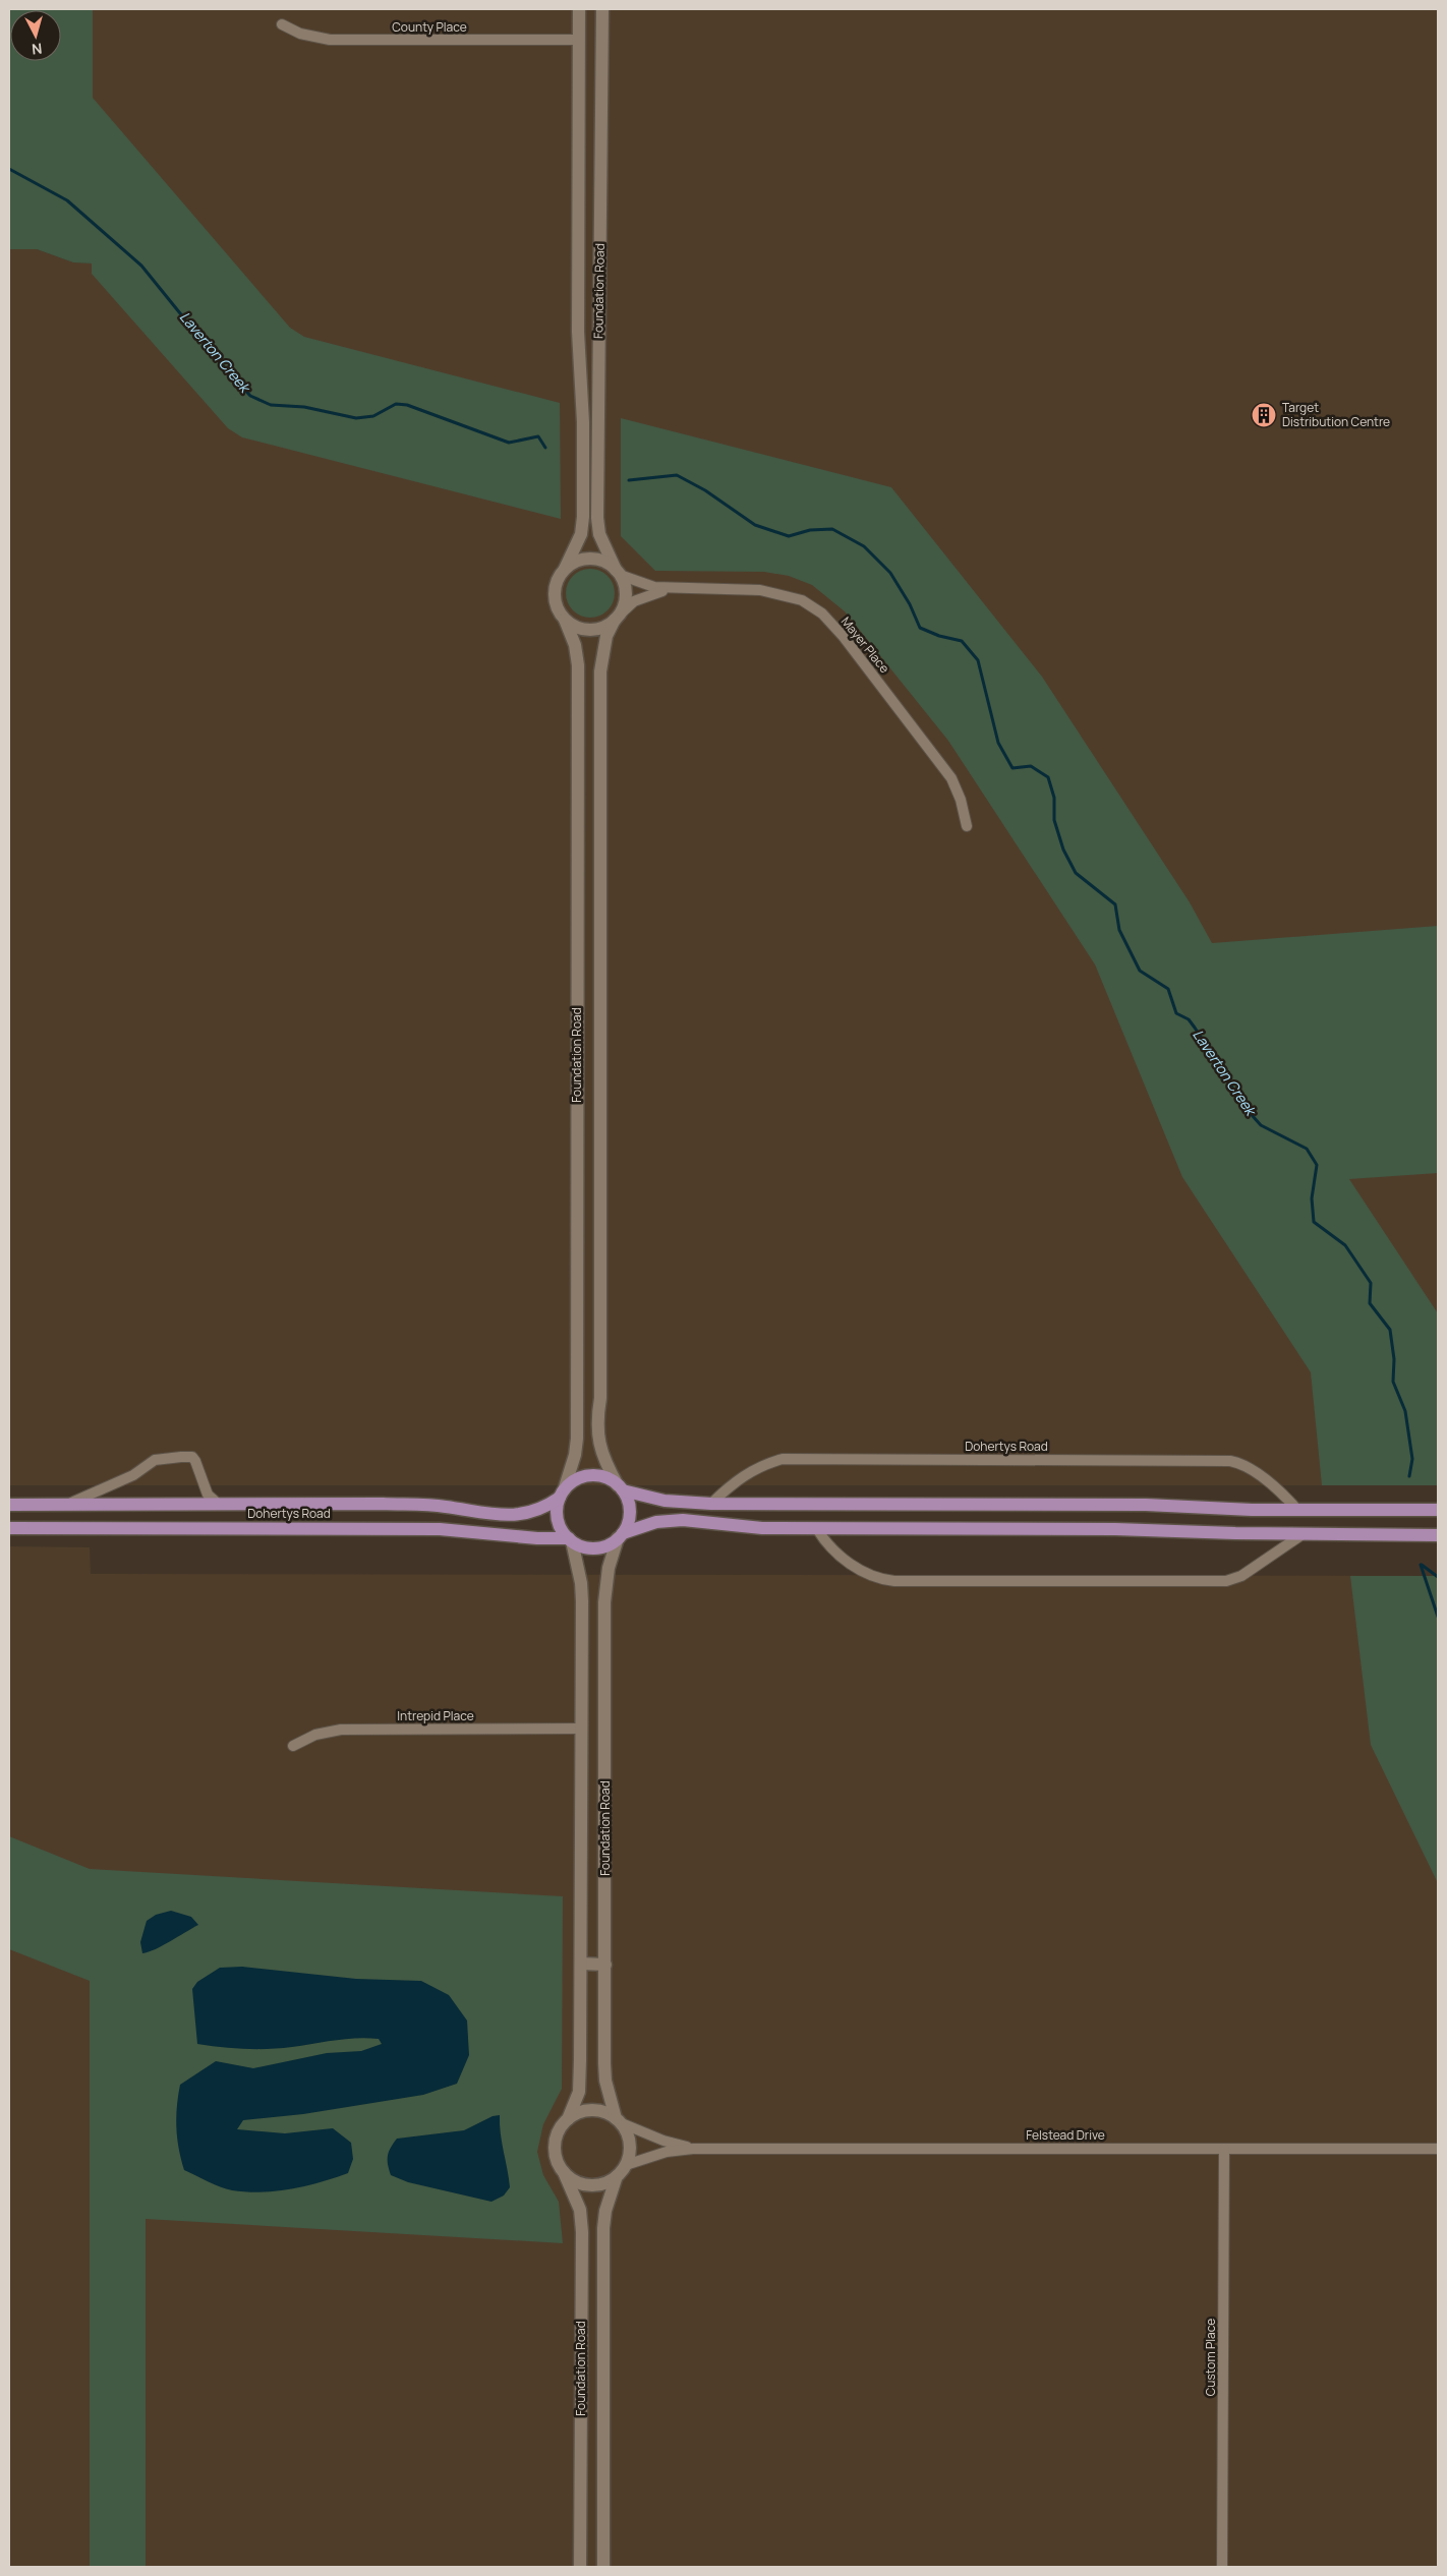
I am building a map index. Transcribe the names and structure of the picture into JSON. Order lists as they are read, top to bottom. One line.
{"streets":{"main road":["Dohertys Road"],"street":["County Place","Foundation Road","Mayer Place","Intrepid Place","Felstead Drive","Custom Place"]},"crossings":[["County Place","Foundation Road"],["Foundation Road","Mayer Place"],["Foundation Road","Dohertys Road"],["Foundation Road","Intrepid Place"],["Foundation Road","Felstead Drive"],["Felstead Drive","Custom Place"]],"water":["Laverton Creek"],"places":{"building":["Target Distribution Centre"]},"north":"bottom"}
